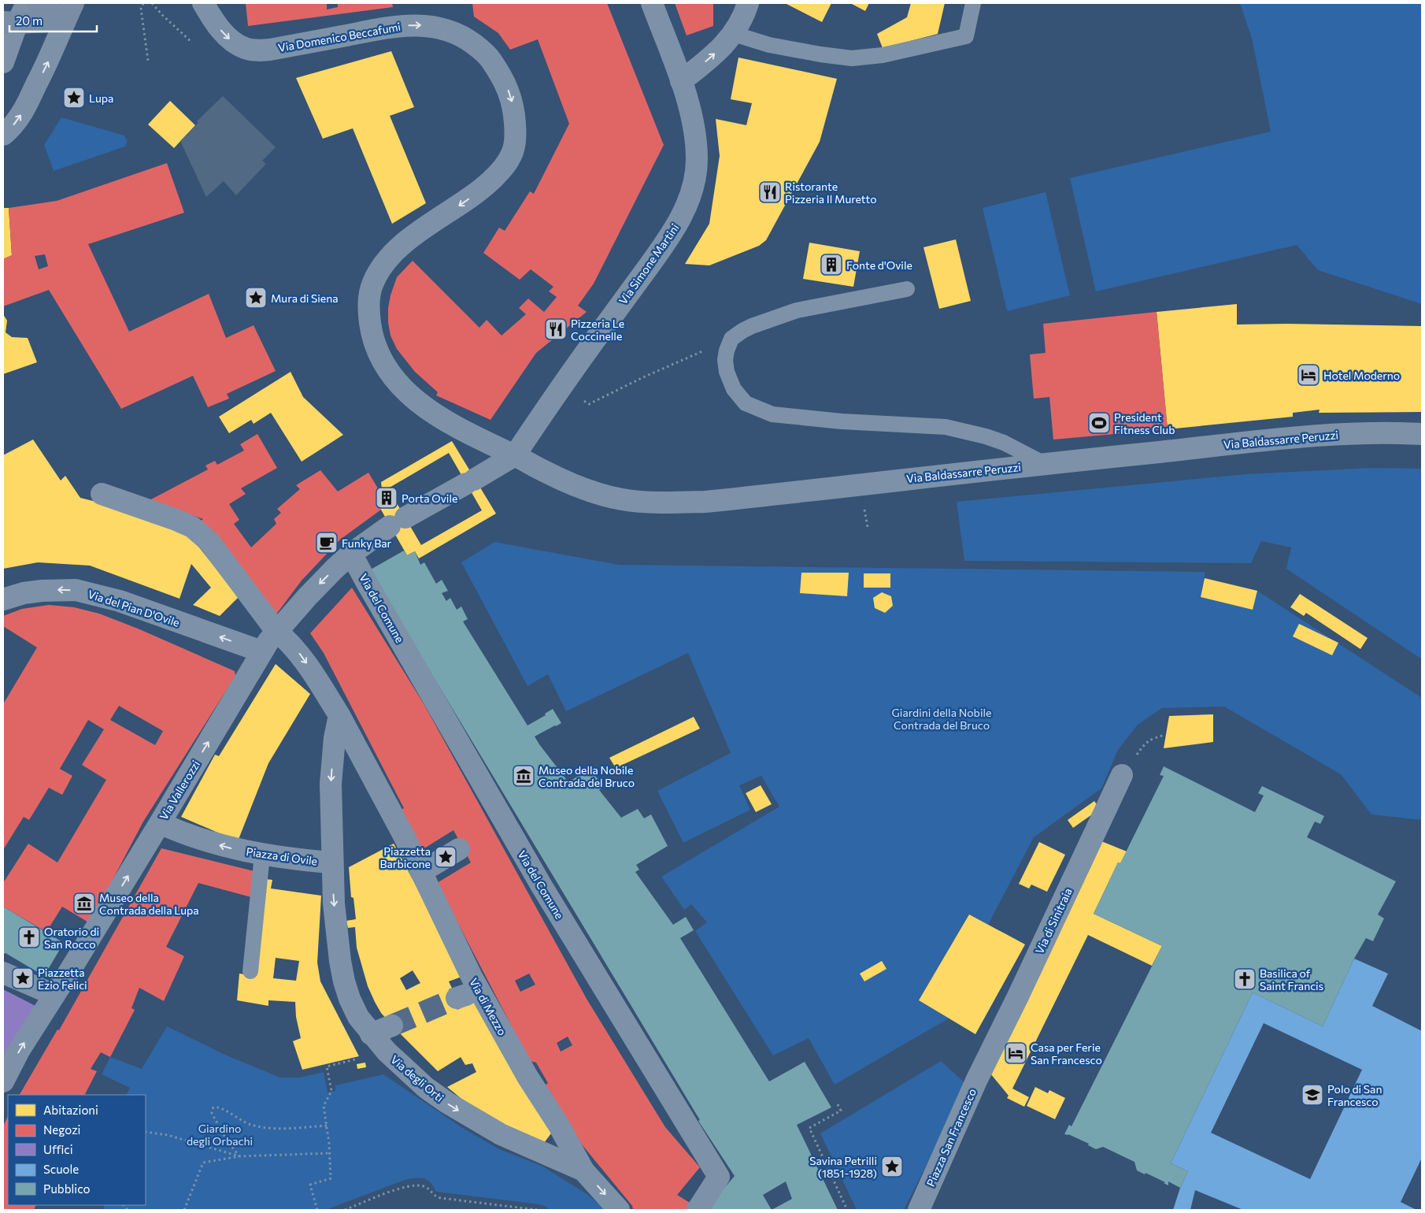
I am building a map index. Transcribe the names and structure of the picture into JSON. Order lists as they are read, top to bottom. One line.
{"streets":{"street":["Via Domenico Beccafumi","Via Simone Martini","Via Baldassarre Peruzzi","Via del Pian D'Ovile","Via del Comune","Via Vallerozzi","Piazza di Ovile","Via di Sinitraia","Via di Mezzo","Via degli Orti","Piazza San Francesco"]},"crossings":[["Via Domenico Beccafumi","Via Simone Martini"],["Via Domenico Beccafumi","Via Baldassarre Peruzzi"],["Via Domenico Beccafumi","Via Vallerozzi"],["Via Simone Martini","Via Baldassarre Peruzzi"],["Via Simone Martini","Via Vallerozzi"],["Via Baldassarre Peruzzi","Via Vallerozzi"],["Via del Pian D'Ovile","Via Vallerozzi"],["Via del Comune","Via Vallerozzi"],["Via Vallerozzi","Piazza di Ovile"],["Piazza di Ovile","Via di Mezzo"],["Piazza di Ovile","Via degli Orti"],["Via di Sinitraia","Piazza San Francesco"],["Via di Mezzo","Via degli Orti"]],"one_way":["Via del Pian D'Ovile","Via degli Orti"],"parks":["Giardini della Nobile Contrada del Bruco","Giardino degli Orbachi"],"places":{"place":["Lupa","Mura di Siena","Piazzetta Barbicone","Piazzetta Ezio Felici","Savina Petrilli (1851-1928)"],"restaurant":["Ristorante Pizzeria Il Muretto","Pizzeria Le Coccinelle"],"building":["Fonte d'Ovile","Porta Ovile"],"hotel":["Hotel Moderno","Casa per Ferie San Francesco"],"sports":["President Fitness Club"],"cafe":["Funky Bar"],"museum":["Museo della Nobile Contrada del Bruco","Museo della Contrada della Lupa"],"church":["Oratorio di San Rocco","Basilica of Saint Francis"],"school or university":["Polo di San Francesco"]},"legend":["Abitazioni","Negozi","Uffici","Scuole","Pubblico"],"scale_bar":"20 m"}
